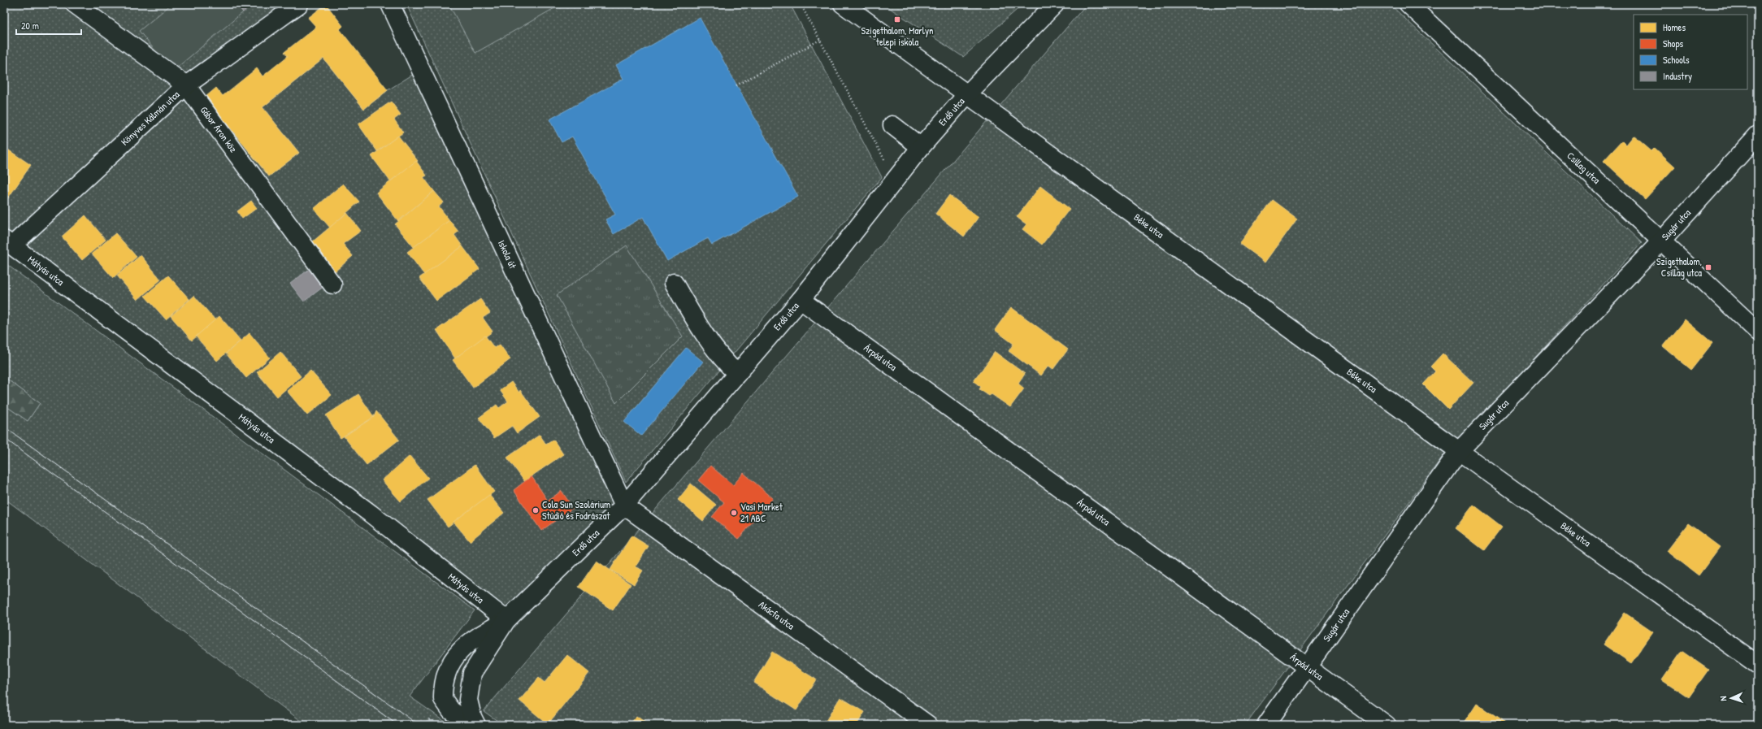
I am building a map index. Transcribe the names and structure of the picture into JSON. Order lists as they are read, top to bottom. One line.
{"streets":{"street":["Erdő utca","Könyves Kálmán utca","Gábor Áron köz","Csillag utca","Sugár utca","Béke utca","Iskola út","Mátyás utca","Árpád utca","Akácfa utca"]},"crossings":[["Erdő utca","Béke utca"],["Erdő utca","Iskola út"],["Erdő utca","Mátyás utca"],["Erdő utca","Árpád utca"],["Erdő utca","Akácfa utca"],["Könyves Kálmán utca","Gábor Áron köz"],["Könyves Kálmán utca","Mátyás utca"],["Csillag utca","Sugár utca"],["Sugár utca","Béke utca"],["Sugár utca","Árpád utca"],["Iskola út","Akácfa utca"]],"places":{"transit":["Szigethalom, Marlyn telepi iskola","Szigethalom, Csillag utca"],"other":["Cola Sun Szolárium Stúdió és Fodrászat","Vasi Market 21 ABC"]},"legend":["Homes","Shops","Schools","Industry"],"scale_bar":"20 m","north":"left"}
